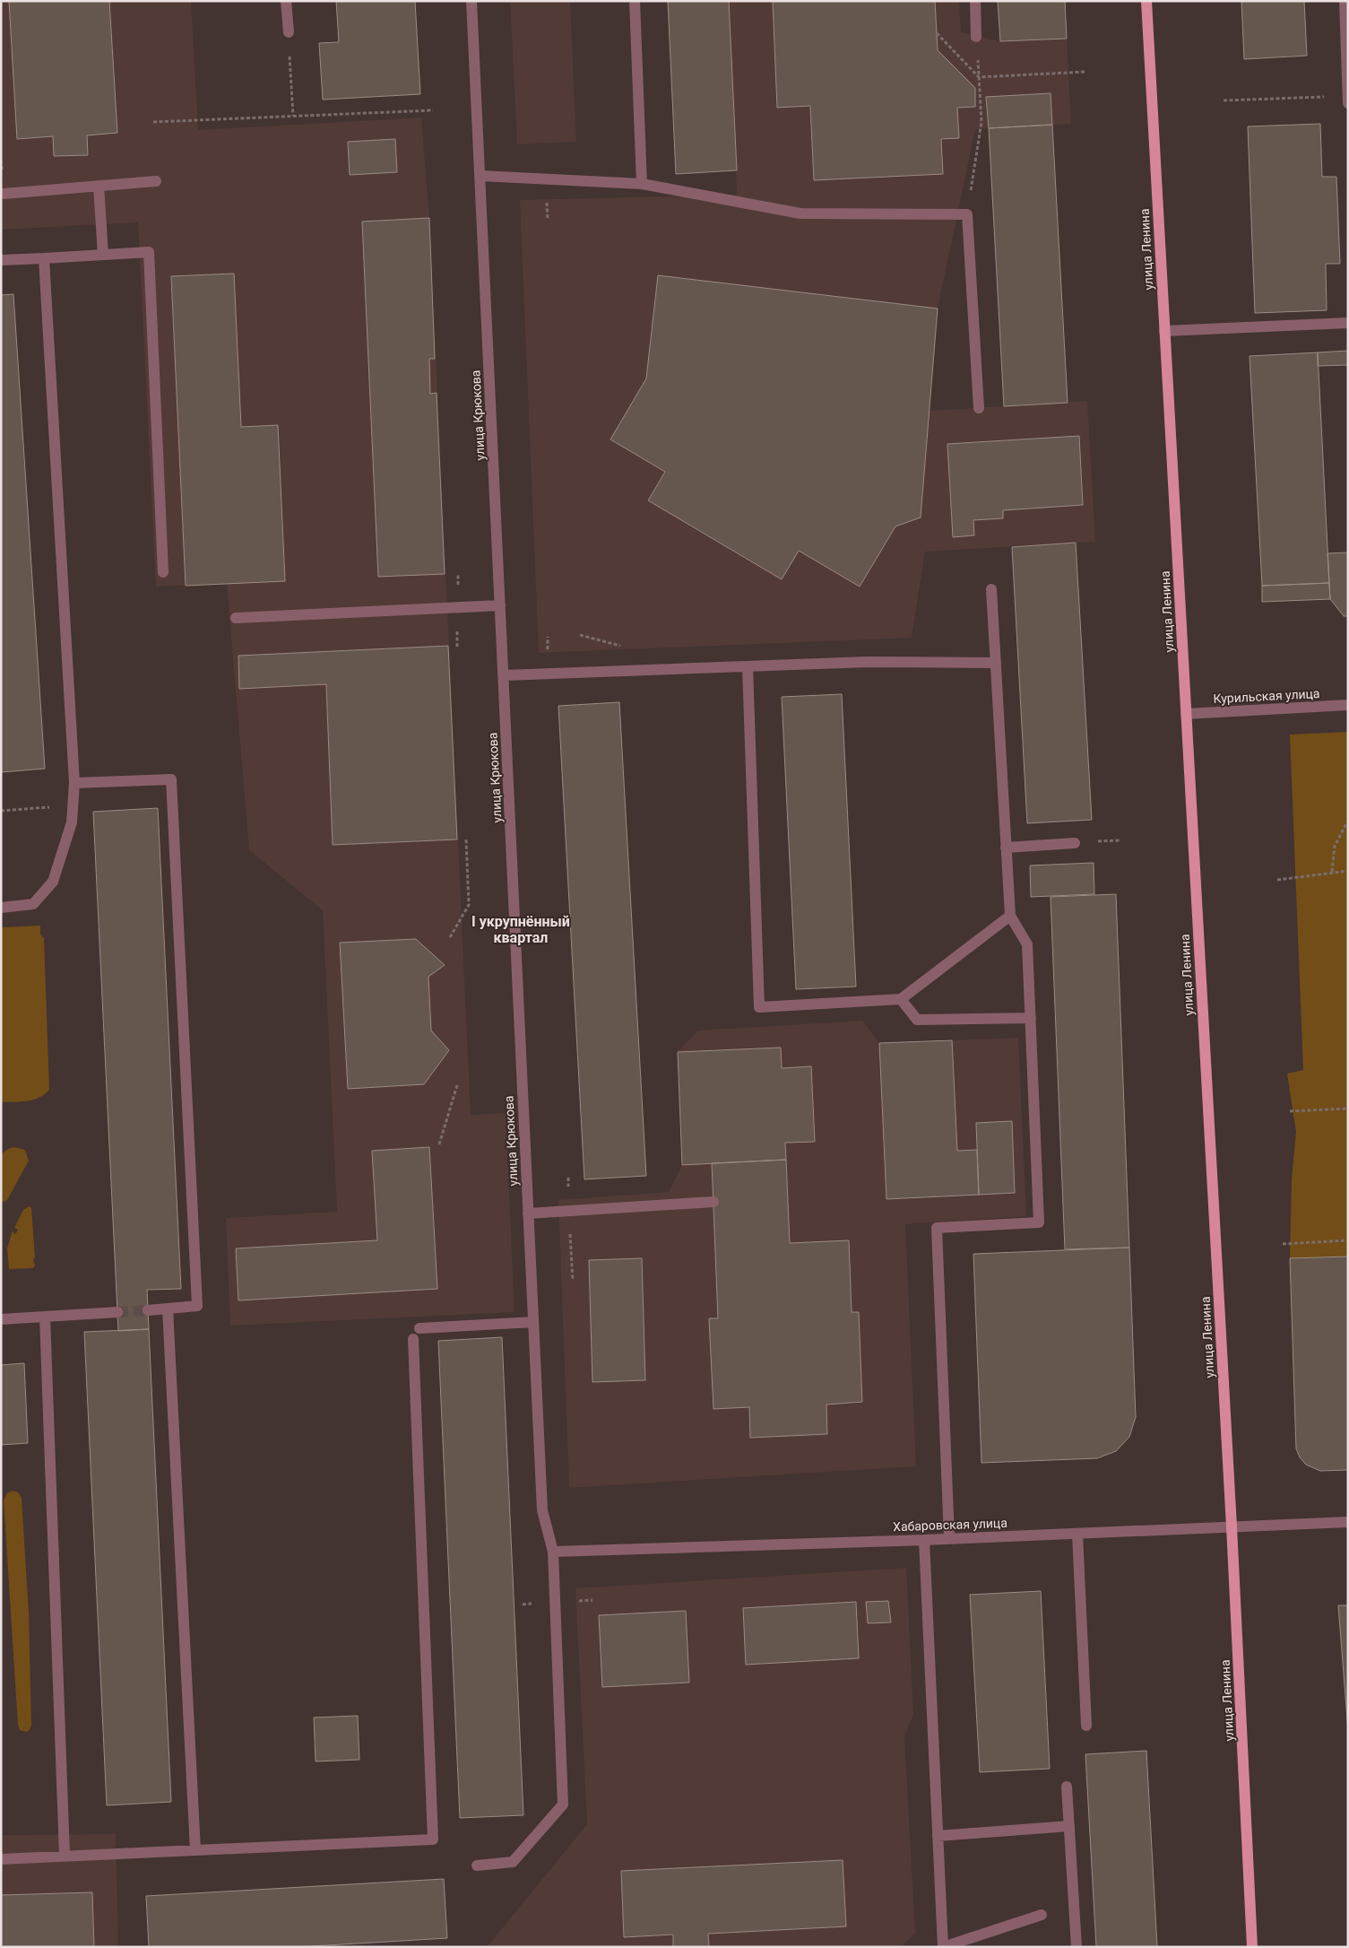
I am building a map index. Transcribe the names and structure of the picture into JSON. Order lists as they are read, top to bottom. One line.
{"streets":{"main road":["улица Ленина"],"street":["улица Крюкова","Курильская улица","Хабаровская улица"]},"crossings":[["улица Ленина","Курильская улица"],["улица Ленина","Хабаровская улица"],["улица Крюкова","Хабаровская улица"]],"districts":["I укрупнённый квартал"]}
